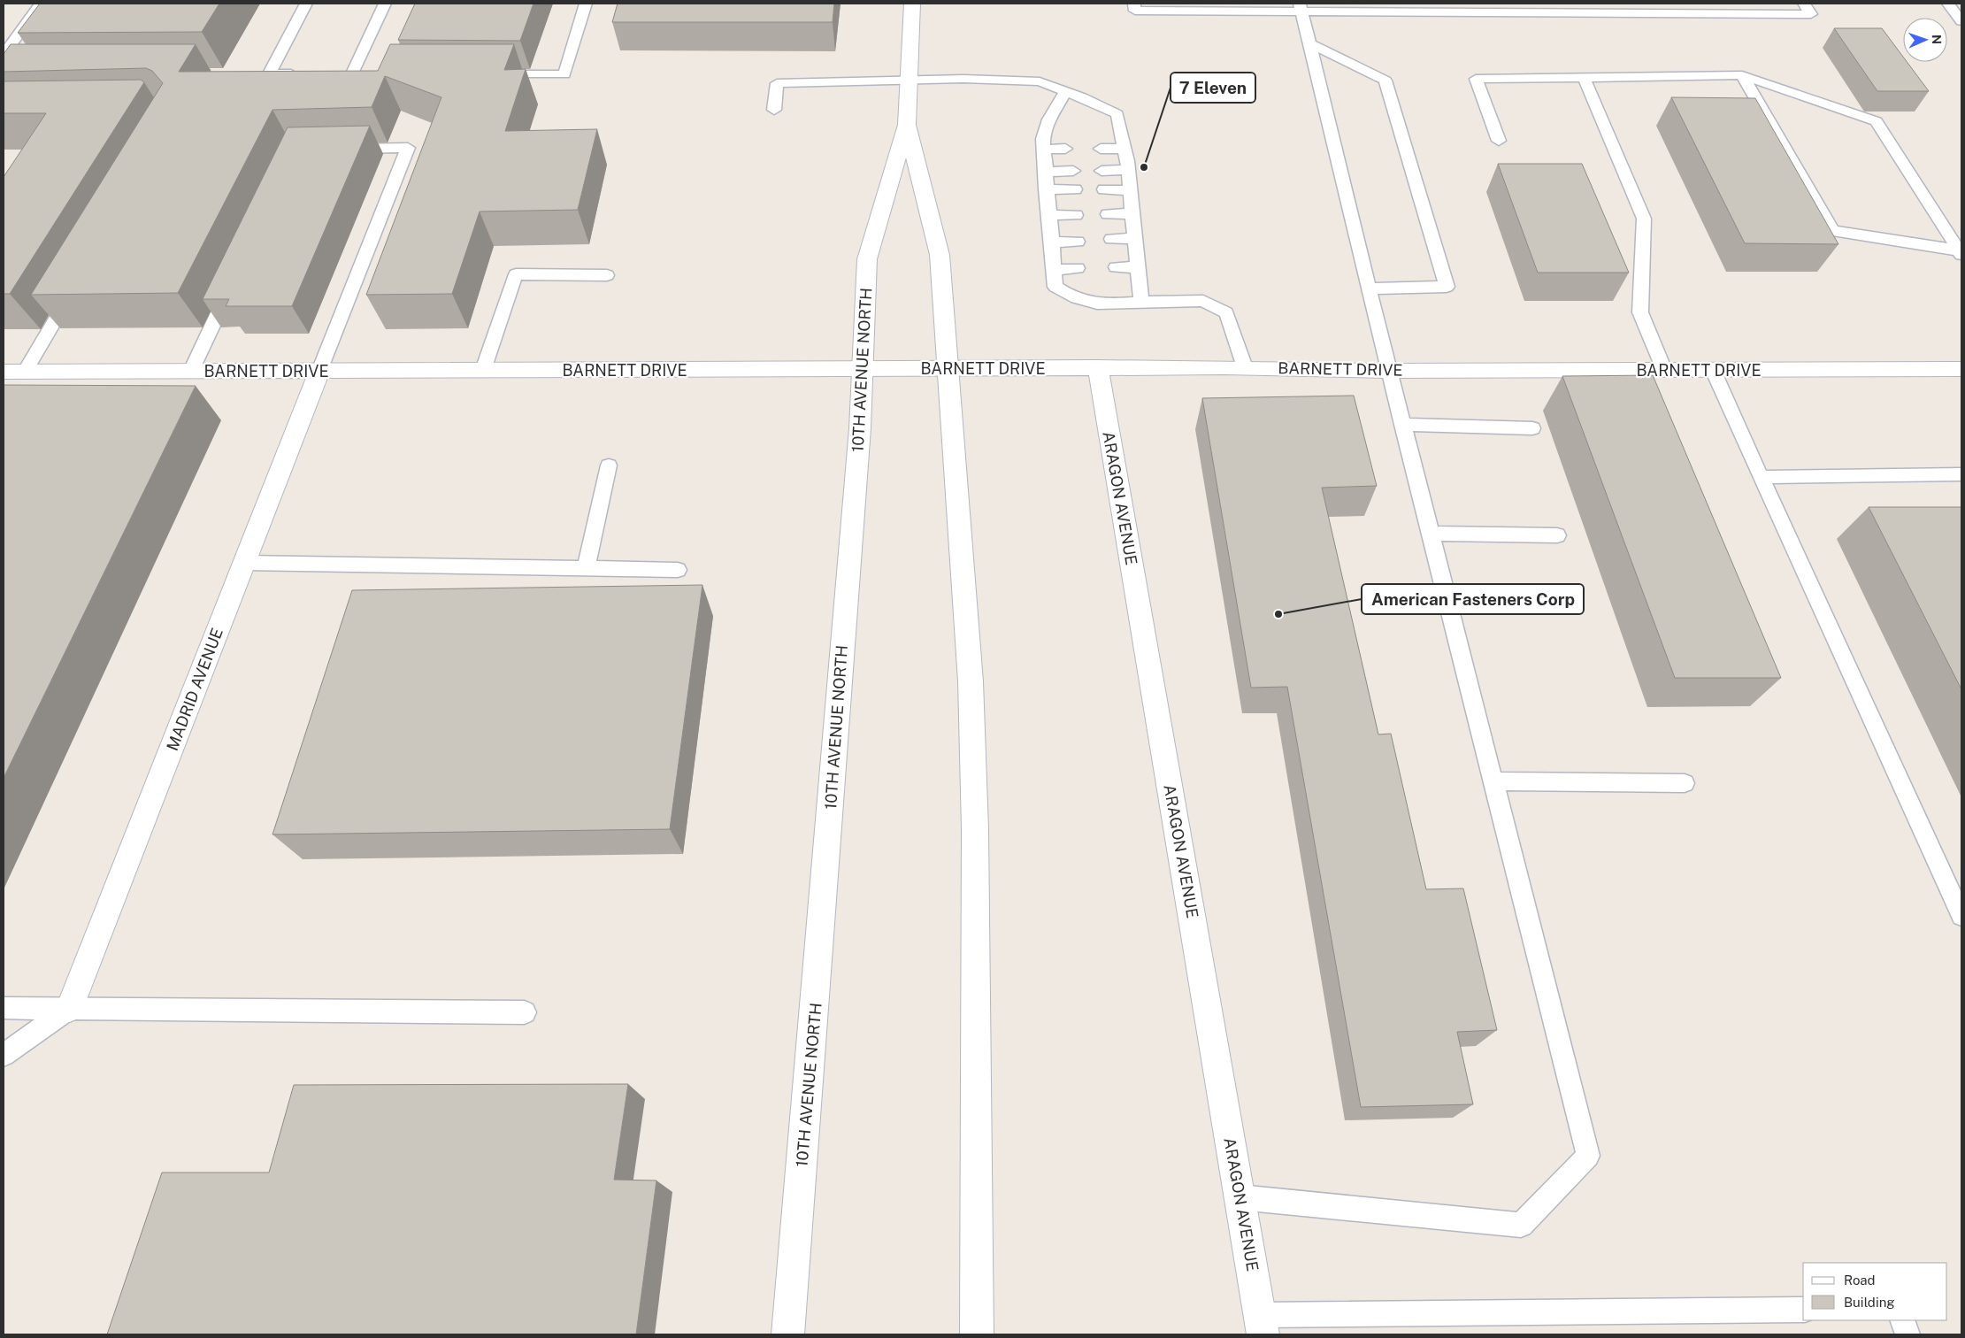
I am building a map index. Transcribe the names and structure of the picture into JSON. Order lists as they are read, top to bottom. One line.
{"streets":{"street":["BARNETT DRIVE","10TH AVENUE NORTH","ARAGON AVENUE","MADRID AVENUE"]},"crossings":[["BARNETT DRIVE","10TH AVENUE NORTH"],["BARNETT DRIVE","ARAGON AVENUE"],["BARNETT DRIVE","MADRID AVENUE"]],"places":["7 Eleven","American Fasteners Corp"],"legend":["Road","Building"],"north":"right"}
